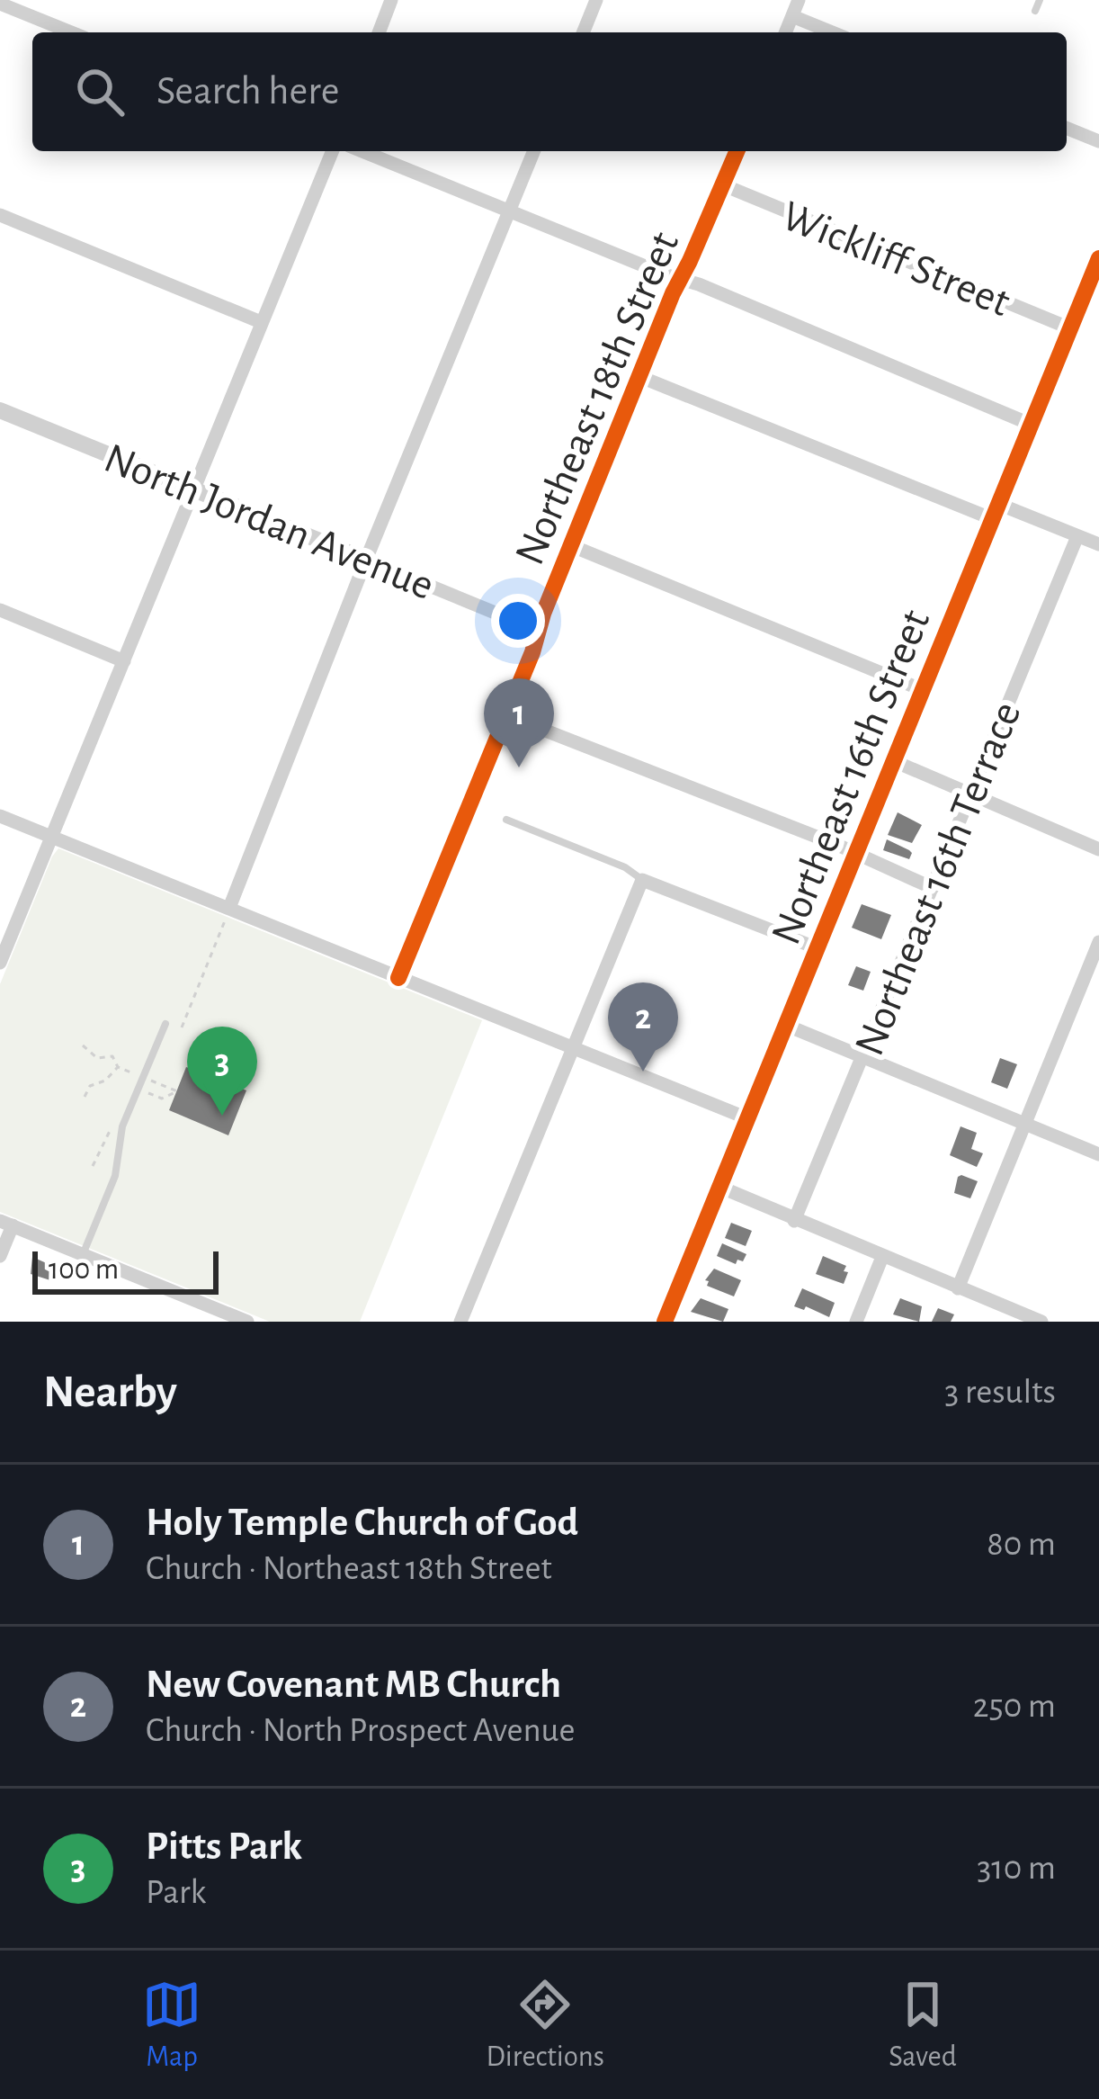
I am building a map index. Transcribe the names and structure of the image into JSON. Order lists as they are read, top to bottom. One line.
{"streets":{"street":["Wickliff Street","Northeast 18th Street","North Jordan Avenue","Northeast 16th Street","Northeast 16th Terrace"]},"crossings":[["Wickliff Street","Northeast 18th Street"],["Wickliff Street","Northeast 16th Street"],["Northeast 18th Street","North Jordan Avenue"]],"scale_bar":"100 m","page":{"search":"Search here","pins":["1","2","3"],"scale":"100 m","heading":["Nearby","3 results"],"list":[{"mark":"1","name":"Holy Temple Church of God","note":"Church · Northeast 18th Street","value":"80 m"},{"mark":"2","name":"New Covenant MB Church","note":"Church · North Prospect Avenue","value":"250 m"},{"mark":"3","name":"Pitts Park","note":"Park","value":"310 m"}],"nav":["Map","Directions","Saved"]}}
